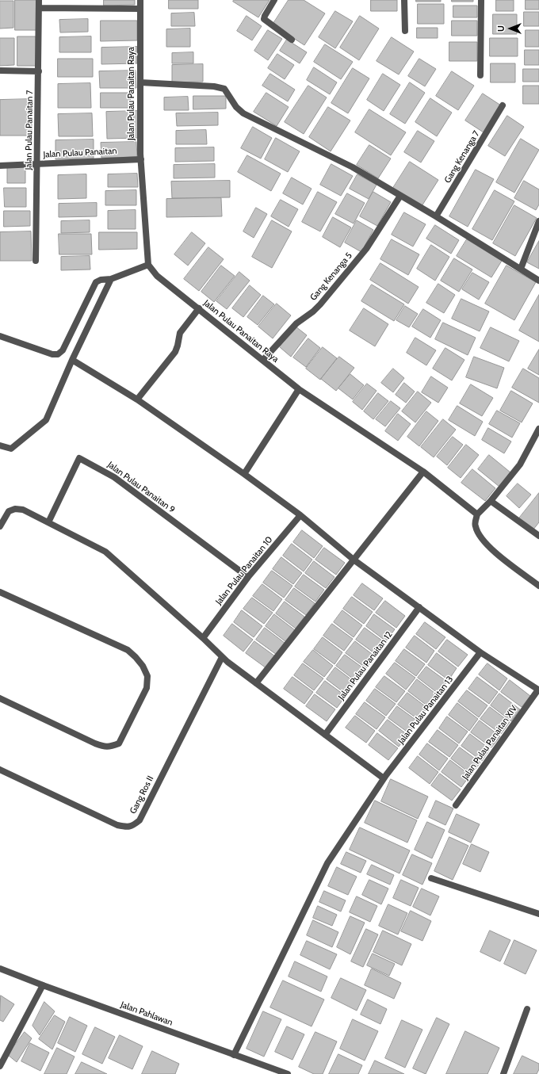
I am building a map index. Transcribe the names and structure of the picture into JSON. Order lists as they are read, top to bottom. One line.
{"streets":{"street":["Jalan Pulau Panaitan Raya","Jalan Pulau Panaitan 7","Jalan Pulau Panaitan","Gang Kenanga 7","Gang Kenanga 5","Jalan Pulau Panaitan 9","Jalan Pulau Panaitan 10","Jalan Pulau Panaitan 12","Jalan Pulau Panaitan 13","Jalan Pulau Panaitan XIV","Gang Ros II","Jalan Pahlawan"]},"crossings":[["Jalan Pulau Panaitan Raya","Jalan Pulau Panaitan"],["Jalan Pulau Panaitan Raya","Gang Kenanga 5"],["Jalan Pulau Panaitan 7","Jalan Pulau Panaitan"],["Jalan Pulau Panaitan 9","Jalan Pulau Panaitan 10"],["Jalan Pulau Panaitan 13","Jalan Pulau Panaitan XIV"],["Jalan Pulau Panaitan 13","Jalan Pahlawan"]],"north":"left"}
